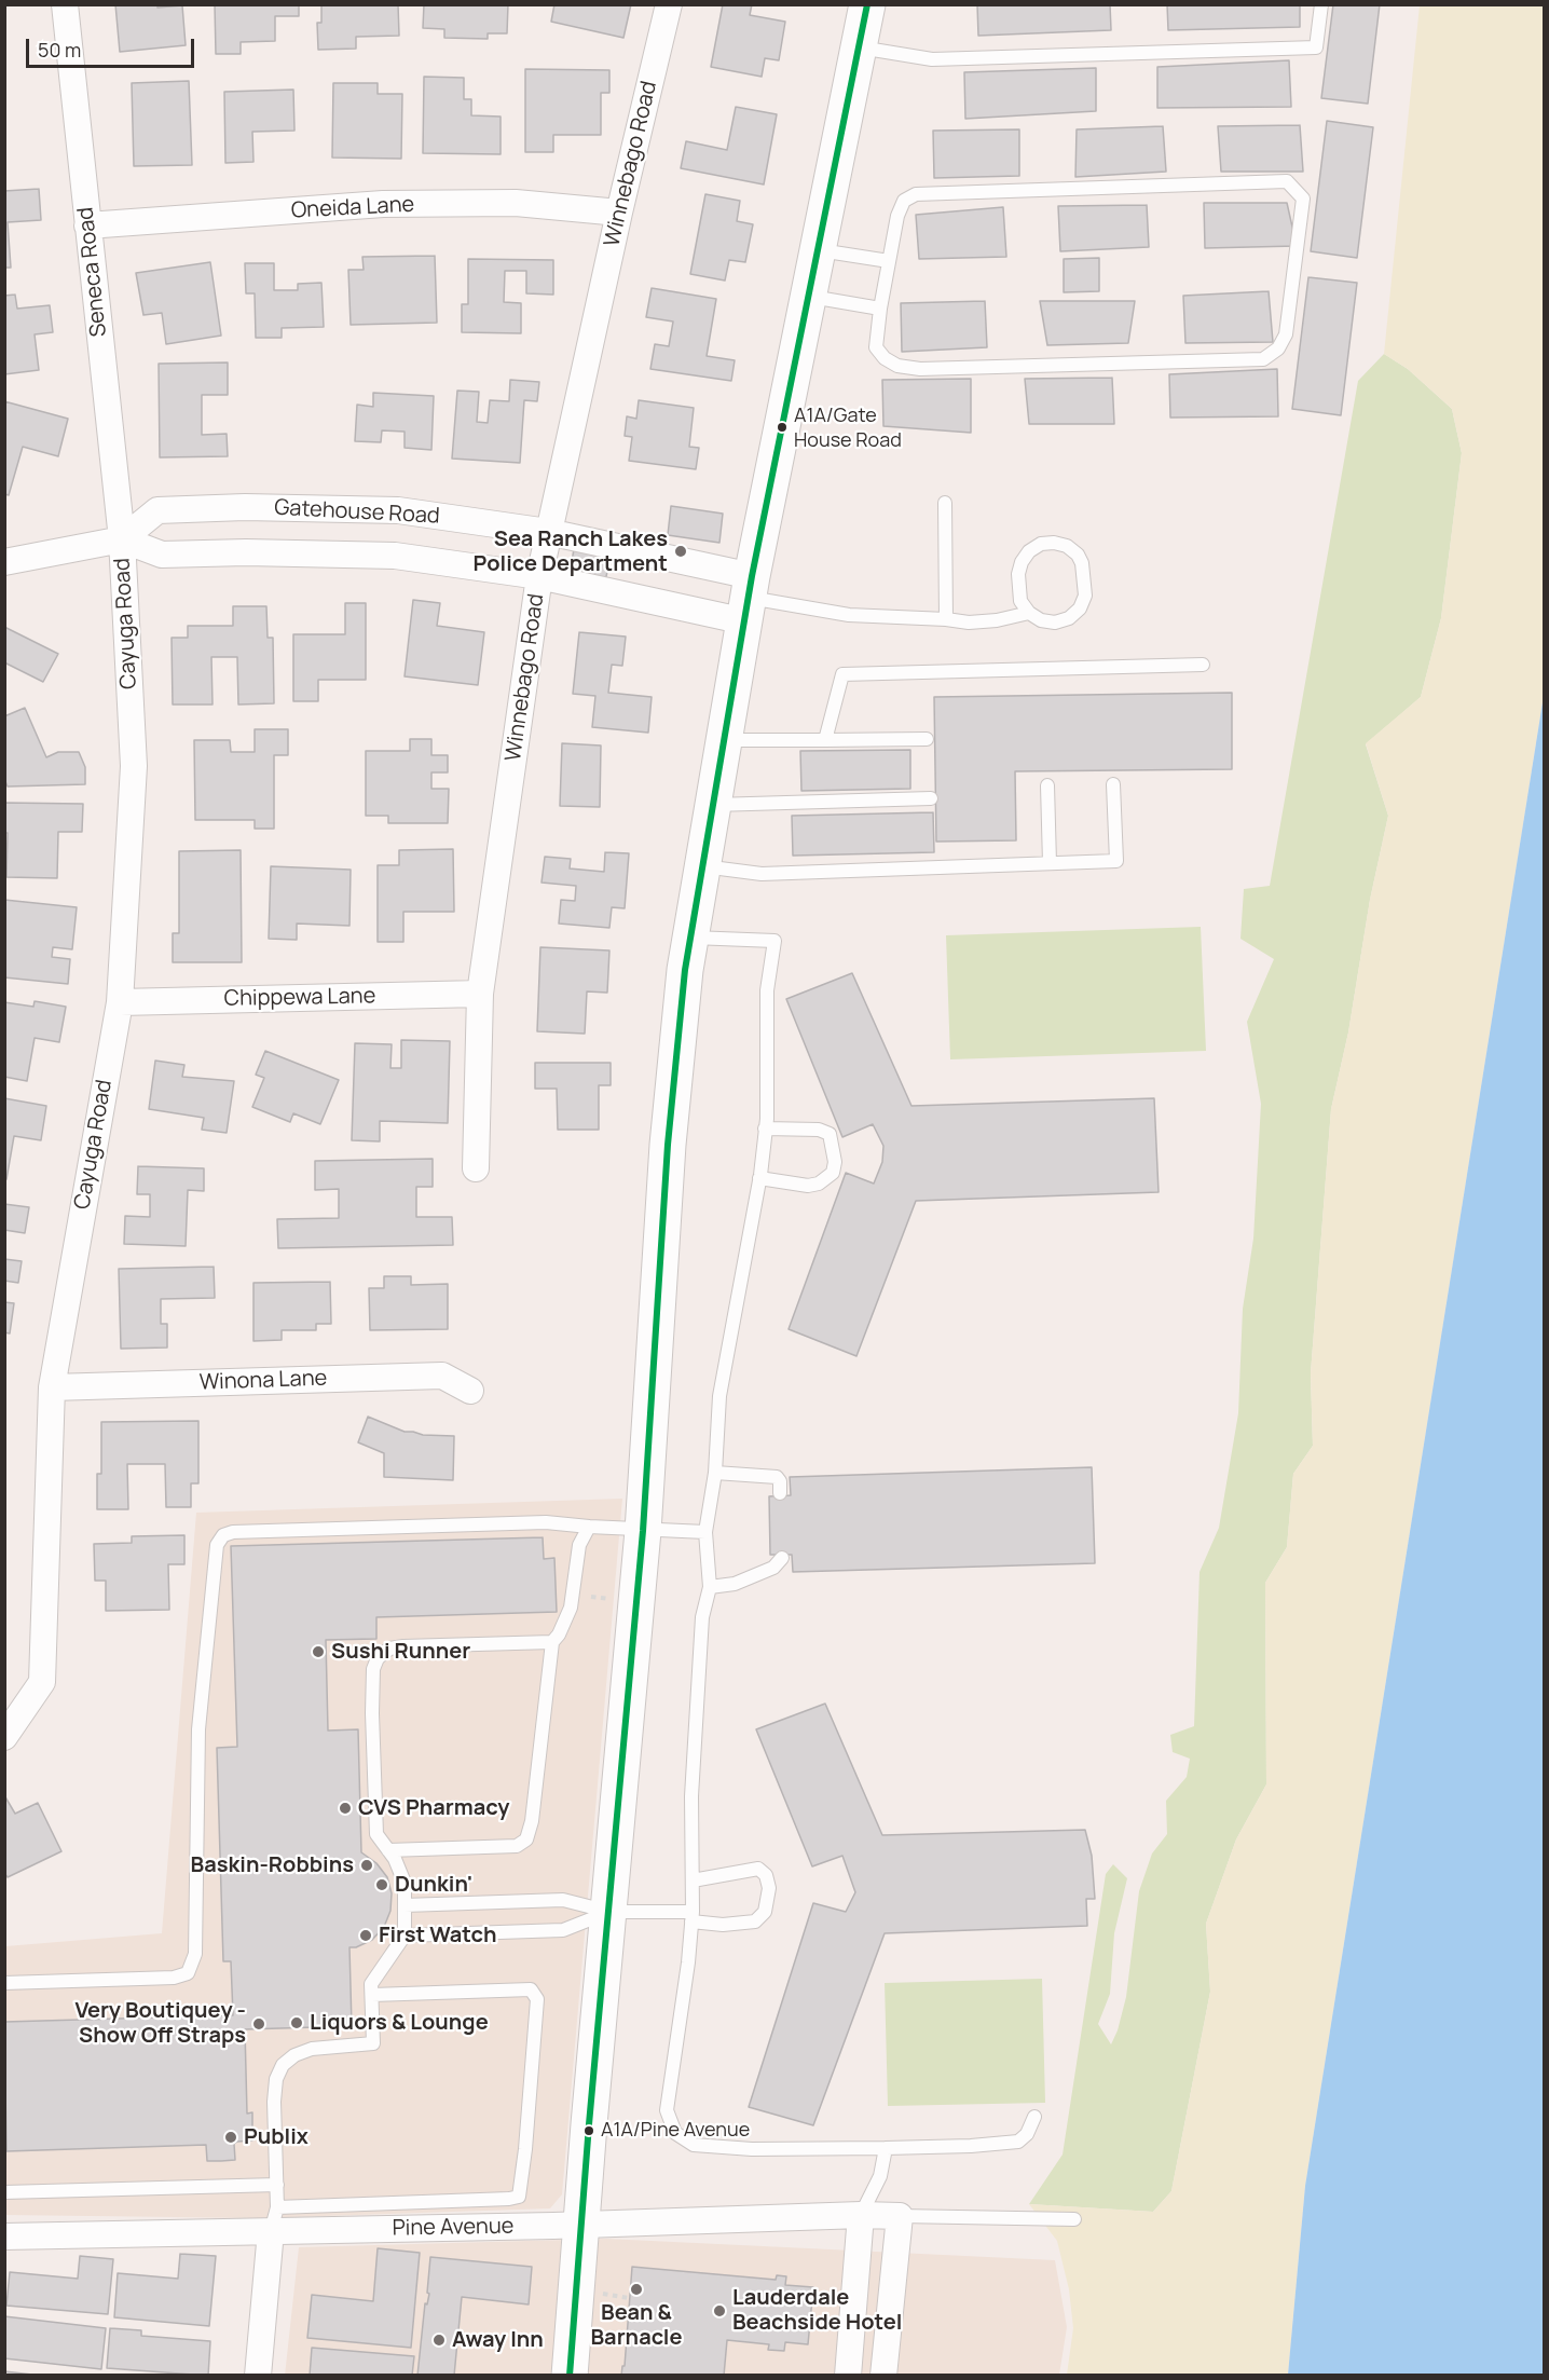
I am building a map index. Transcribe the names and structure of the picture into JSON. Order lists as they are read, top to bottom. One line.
{"streets":{"street":["Winnebago Road","Oneida Lane","Seneca Road","Gatehouse Road","Cayuga Road","Chippewa Lane","Winona Lane","Pine Avenue"]},"crossings":[["Winnebago Road","Oneida Lane"],["Winnebago Road","Gatehouse Road"],["Winnebago Road","Chippewa Lane"],["Oneida Lane","Seneca Road"],["Seneca Road","Gatehouse Road"],["Seneca Road","Cayuga Road"],["Gatehouse Road","Cayuga Road"],["Cayuga Road","Chippewa Lane"],["Cayuga Road","Winona Lane"]],"places":["A1A/Gate House Road","Sea Ranch Lakes Police Department","Sushi Runner","CVS Pharmacy","Baskin-Robbins","Dunkin'","First Watch","Liquors & Lounge","Very Boutiquey - Show Off Straps","A1A/Pine Avenue","Publix","Bean & Barnacle","Lauderdale Beachside Hotel","Away Inn"],"scale_bar":"50 m"}
